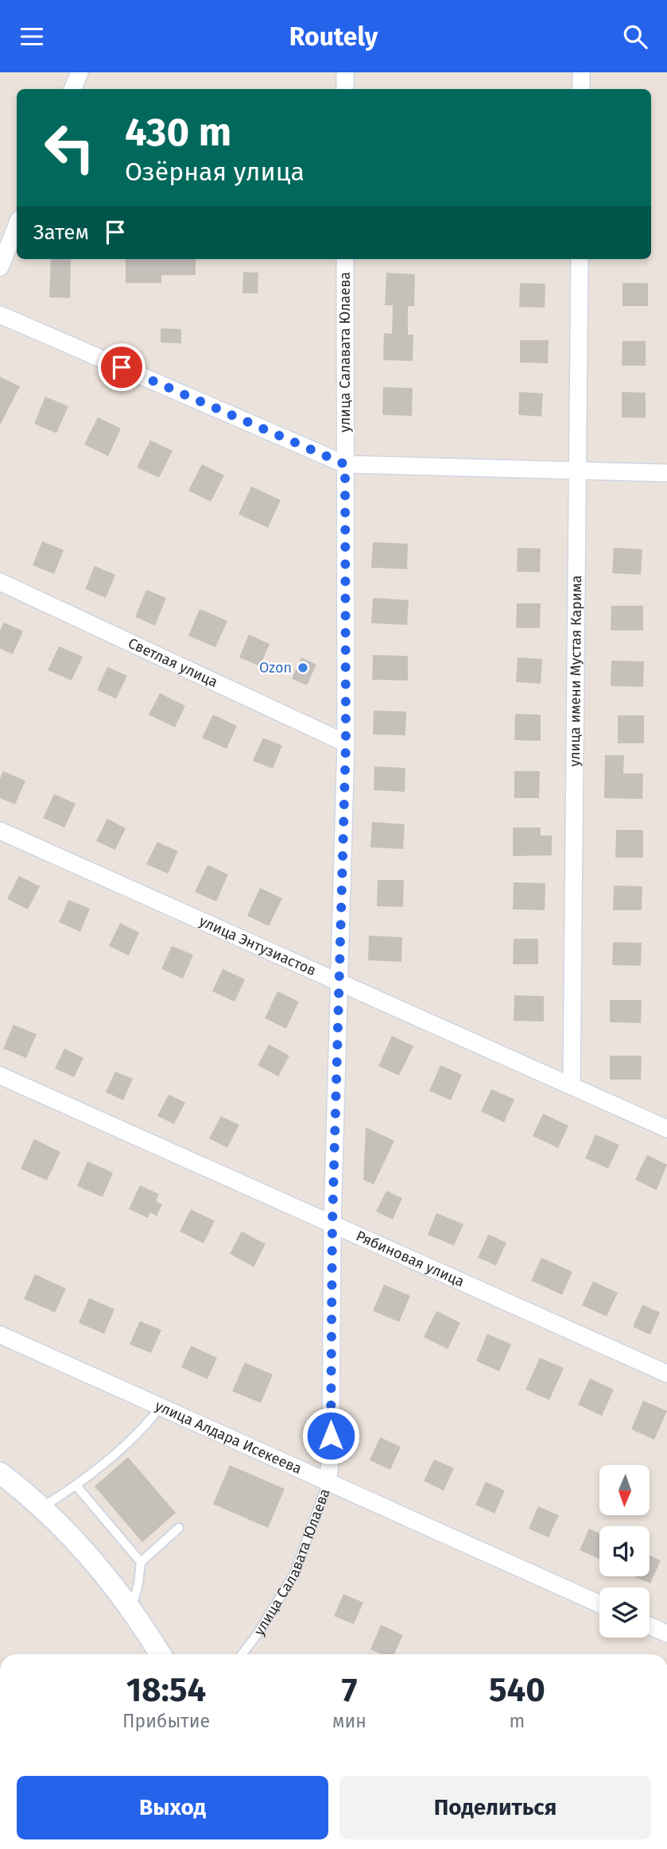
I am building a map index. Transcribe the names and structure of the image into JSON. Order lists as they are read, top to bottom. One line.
{"streets":{"street":["улица Салавата Юлаева","Светлая улица","улица имени Мустая Карима","улица Энтузиастов","Рябиновая улица","улица Алдара Исекеева"]},"crossings":[["улица Салавата Юлаева","Светлая улица"],["улица Салавата Юлаева","улица Энтузиастов"],["улица Салавата Юлаева","Рябиновая улица"],["улица Салавата Юлаева","улица Алдара Исекеева"],["улица имени Мустая Карима","улица Энтузиастов"]],"places":["Ozon"],"north":"bottom","page":{"header":"Routely","turn":["430 m","Озёрная улица"],"then":"Затем","eta":["18:54","Прибытие","7","мин","540","m"],"buttons":["Выход","Поделиться"]}}
